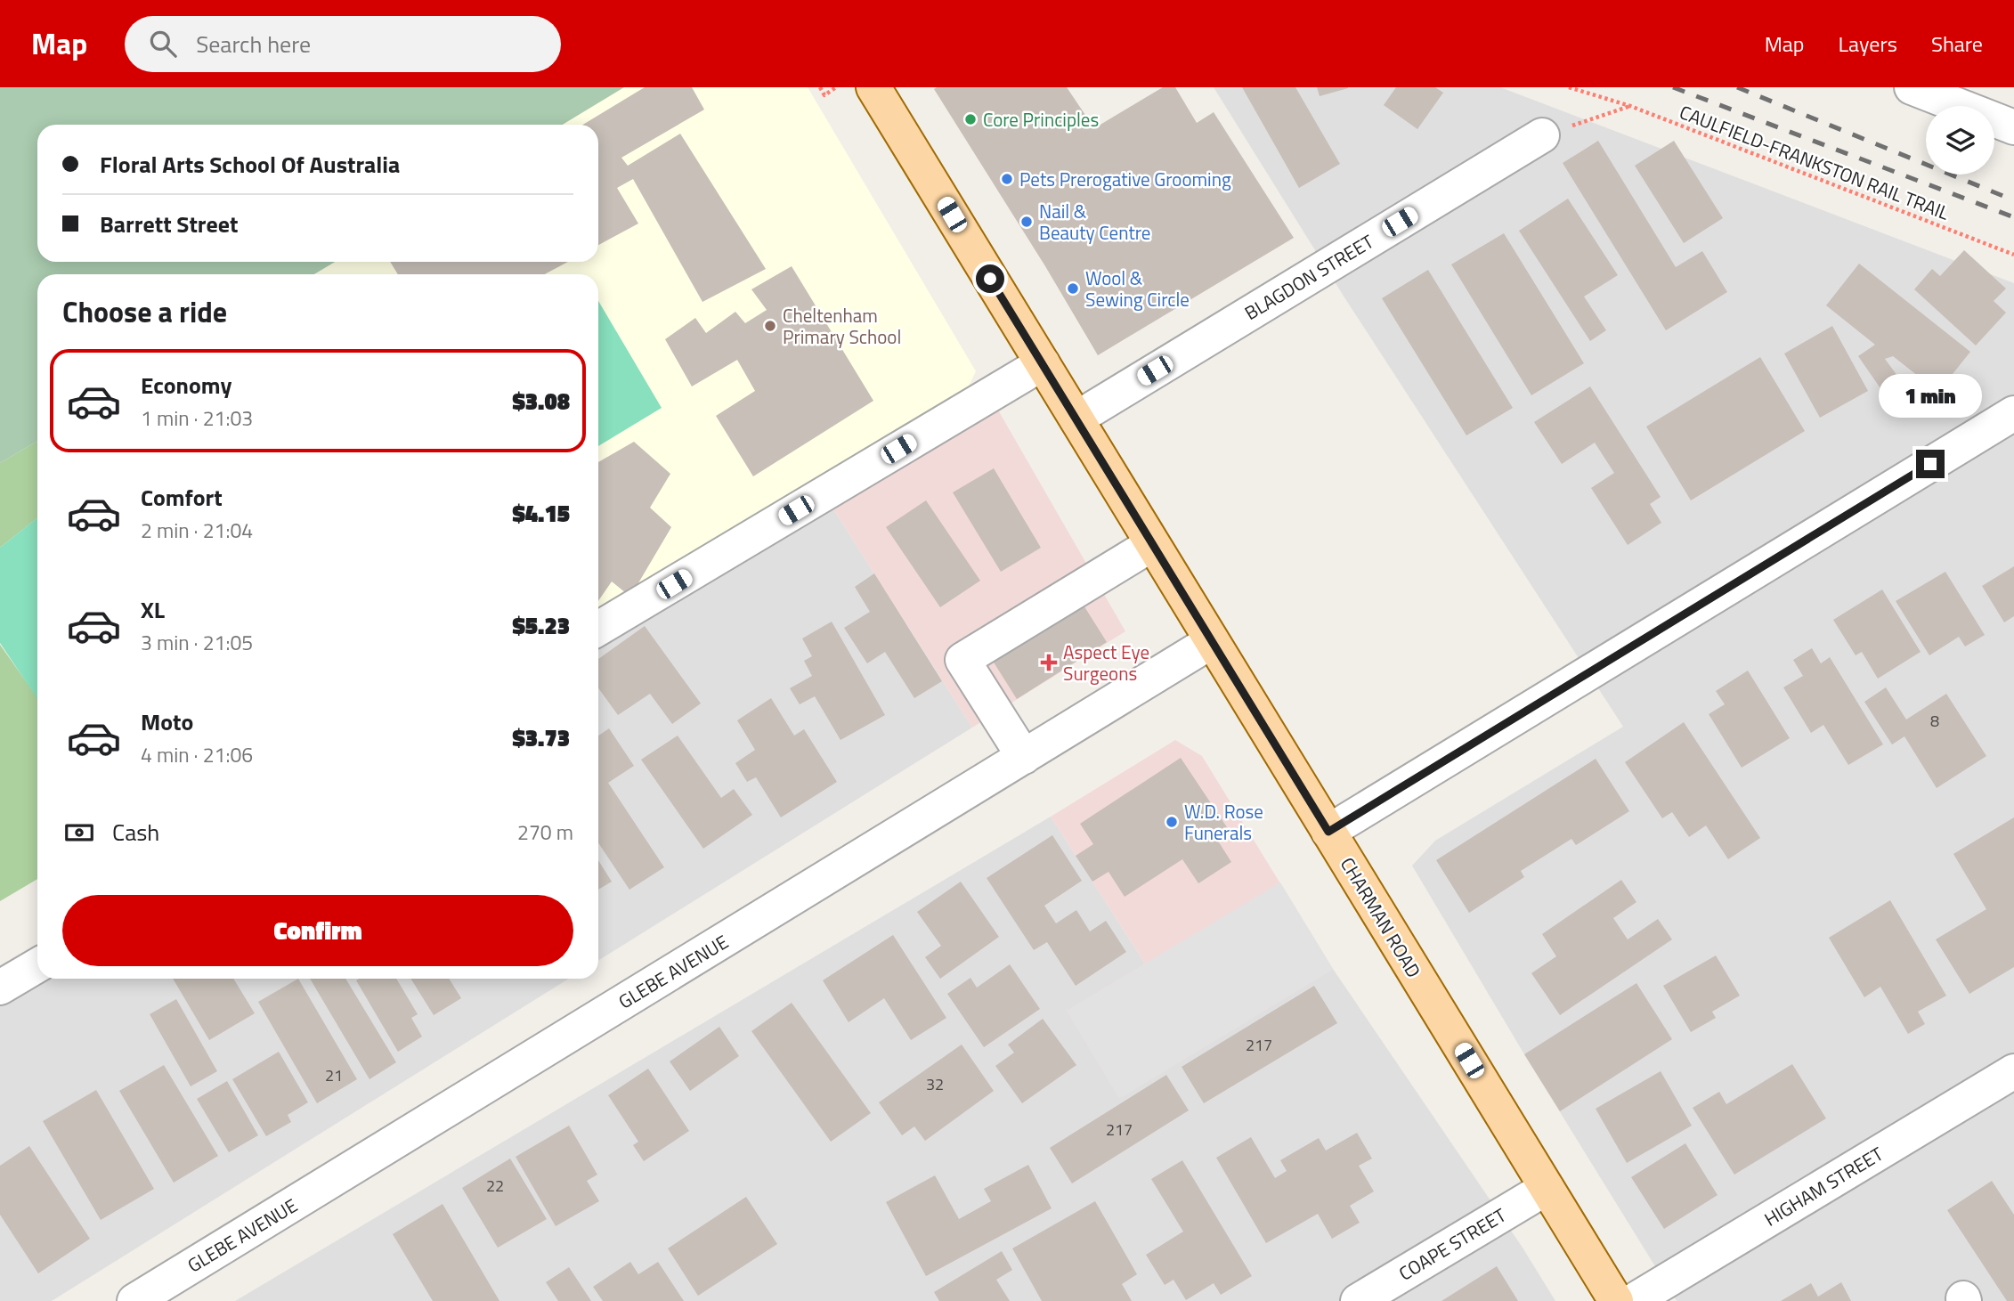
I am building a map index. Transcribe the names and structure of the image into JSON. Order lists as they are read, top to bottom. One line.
{"streets":{"main road":["CHARMAN ROAD"],"street":["BLAGDON STREET","GLEBE AVENUE","HIGHAM STREET","COAPE STREET"],"path":["CAULFIELD-FRANKSTON RAIL TRAIL"]},"crossings":[["BLAGDON STREET","CHARMAN ROAD"],["CHARMAN ROAD","GLEBE AVENUE"],["CHARMAN ROAD","COAPE STREET"]],"places":{"other":["Core Principles","Pets Prerogative Grooming","Nail & Beauty Centre","Wool & Sewing Circle","Cheltenham Primary School","W.D. Rose Funerals"],"health":["Aspect Eye Surgeons"]},"house_numbers":["8","217","21","32","217","22"],"page":{"header":"Map","search":"Search here","nav":["Map","Layers","Share"],"banner":["Floral Arts School Of Australia","Barrett Street"],"heading":"Choose a ride","list":[{"name":"Economy","note":"1 min · 21:03","value":"$3.08"},{"name":"Comfort","note":"2 min · 21:04","value":"$4.15"},{"name":"XL","note":"3 min · 21:05","value":"$5.23"},{"name":"Moto","note":"4 min · 21:06","value":"$3.73"}],"bubble":"1 min","pay":["Cash","270 m"],"buttons":"Confirm"}}
